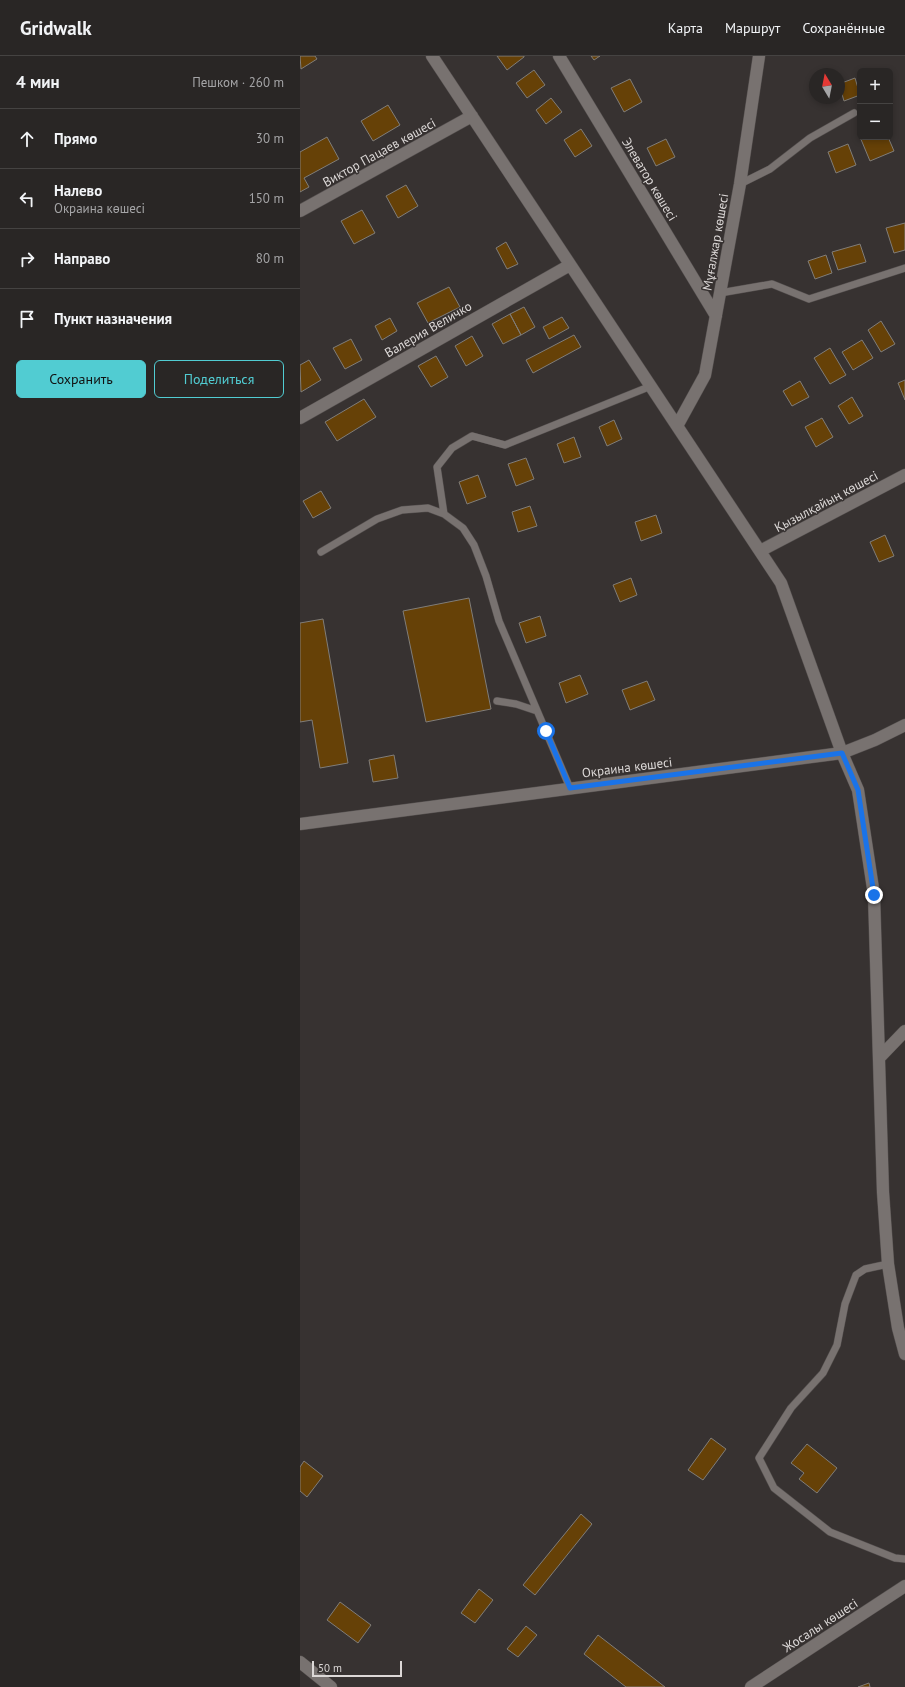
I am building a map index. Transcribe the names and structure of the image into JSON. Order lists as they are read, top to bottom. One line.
{"streets":{"street":["Виктор Пацаев көшесі","Элеватор көшесі","Мұғалжар көшесі","Валерия Величко","Қызылқайың көшесі","Окраина көшесі","Жосалы көшесі"]},"crossings":[["Элеватор көшесі","Мұғалжар көшесі"]],"scale_bar":"50 m","north":"top","page":{"header":"Gridwalk","nav":["Карта","Маршрут","Сохранённые"],"heading":["4 мин","Пешком · 260 m"],"map_buttons":["+","−"],"list":[["Прямо","30 m"],["Налево","Окраина көшесі","150 m"],["Направо","80 m"],"Пункт назначения"],"buttons":["Сохранить","Поделиться"],"scale":"50 m"}}
